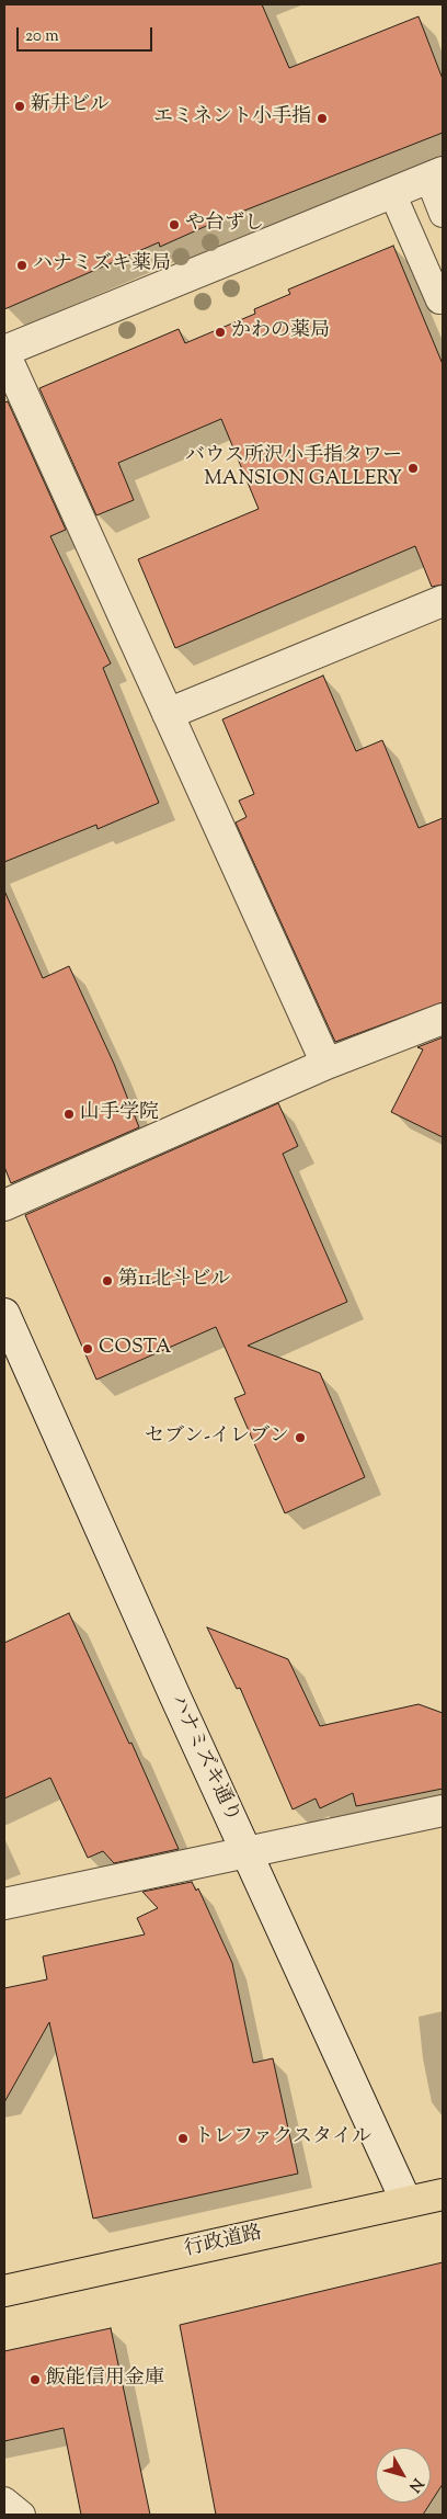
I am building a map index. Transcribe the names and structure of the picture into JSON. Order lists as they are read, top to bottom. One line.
{"streets":{"highway":["行政道路"],"street":["ハナミズキ通り"]},"crossings":[["ハナミズキ通り","行政道路"]],"places":["新井ビル","エミネント小手指","や台ずし","ハナミズキ薬局","かわの薬局","バウス所沢小手指タワー MANSION GALLERY","山手学院","第11北斗ビル","COSTA","セブン-イレブン","トレファクスタイル","飯能信用金庫"],"scale_bar":"20 m","north":"bottom right"}
